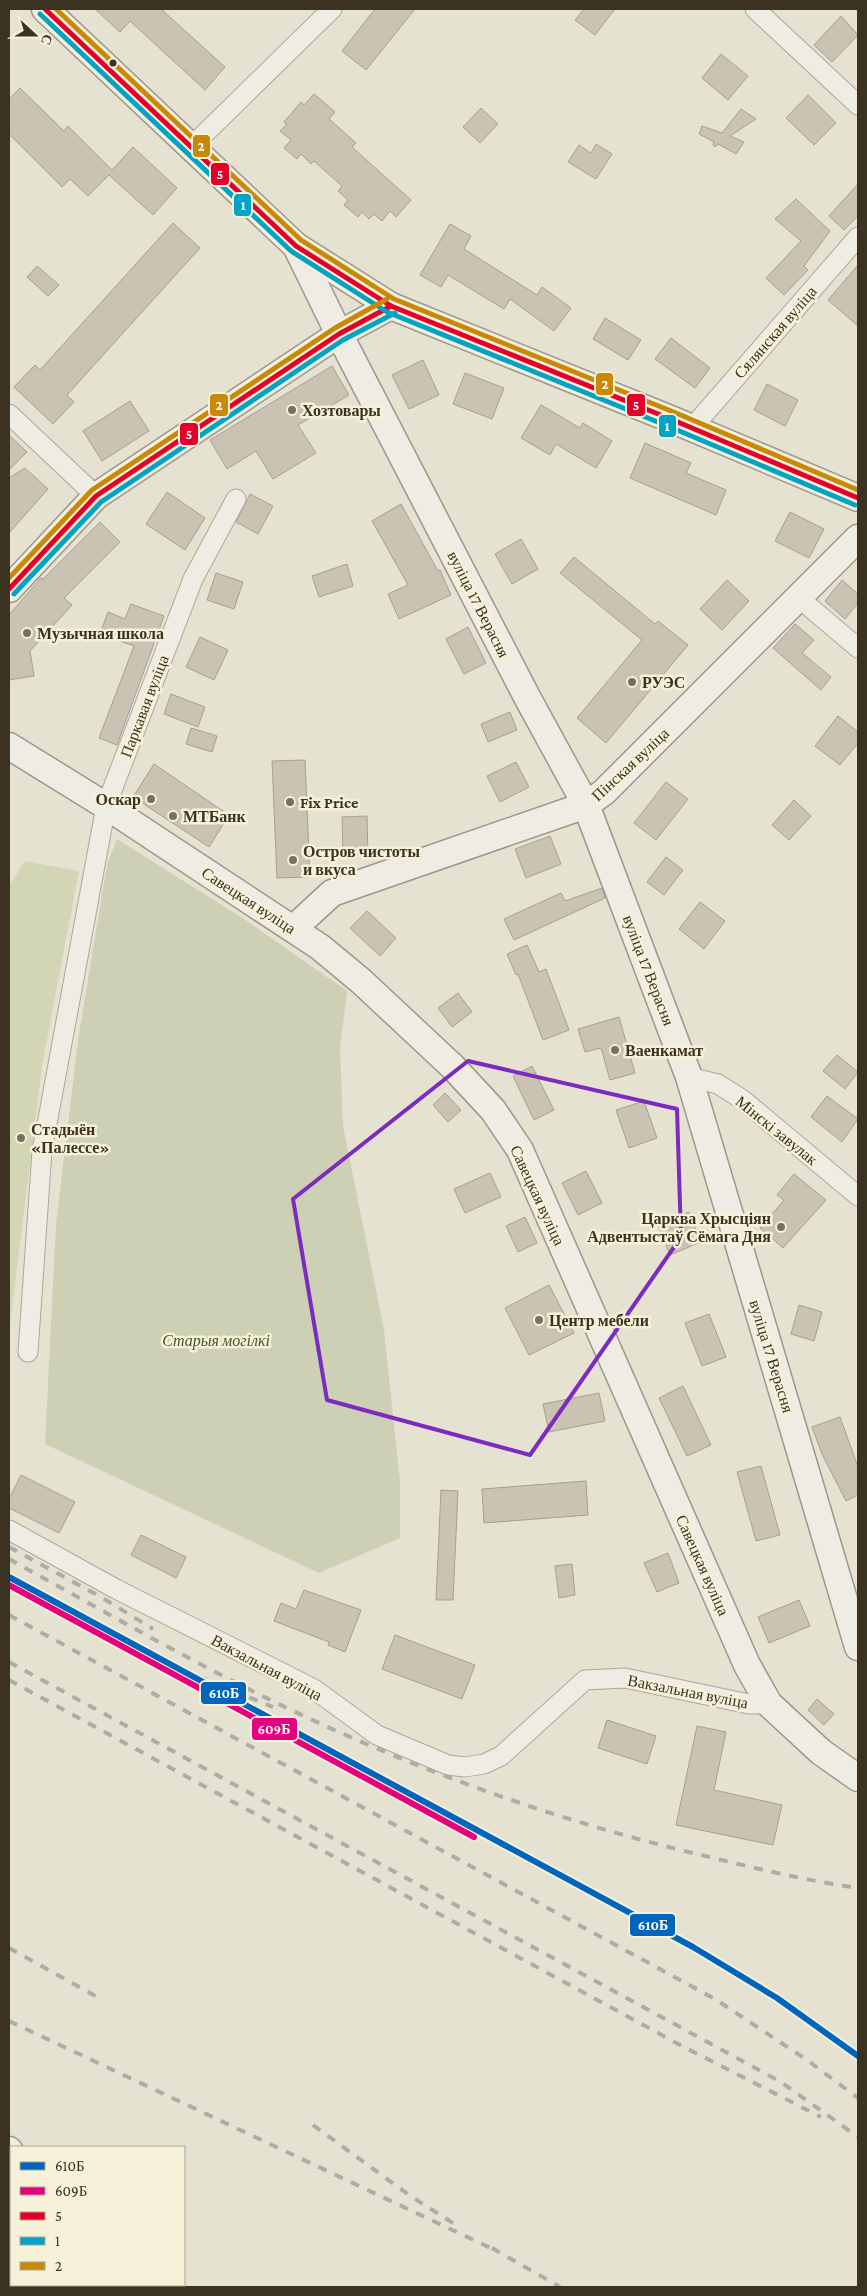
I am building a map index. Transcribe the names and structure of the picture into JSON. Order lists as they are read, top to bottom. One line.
{"streets":{"street":["Сялянская вуліца","вуліца 17 Верасня","Паркавая вуліца","Пінская вуліца","Савецкая вуліца","Мінскі завулак","Вакзальная вуліца"]},"crossings":[["вуліца 17 Верасня","Пінская вуліца"],["вуліца 17 Верасня","Мінскі завулак"],["Паркавая вуліца","Савецкая вуліца"],["Пінская вуліца","Савецкая вуліца"],["Савецкая вуліца","Вакзальная вуліца"]],"parks":["Старыя могілкі"],"places":["Хозтовары","Музычная школа","РУЭС","Оскар","Fix Price","МТБанк","Остров чистоты и вкуса","Ваенкамат","Стадыён «Палессе»","Царква Хрысціян Адвентыстаў Сёмага Дня","Центр мебели"],"lines":["transit line 5","transit line 2","transit line 1","transit line 610Б","transit line 609Б"],"legend":["610Б","609Б","5","1","2"],"north":"right"}
